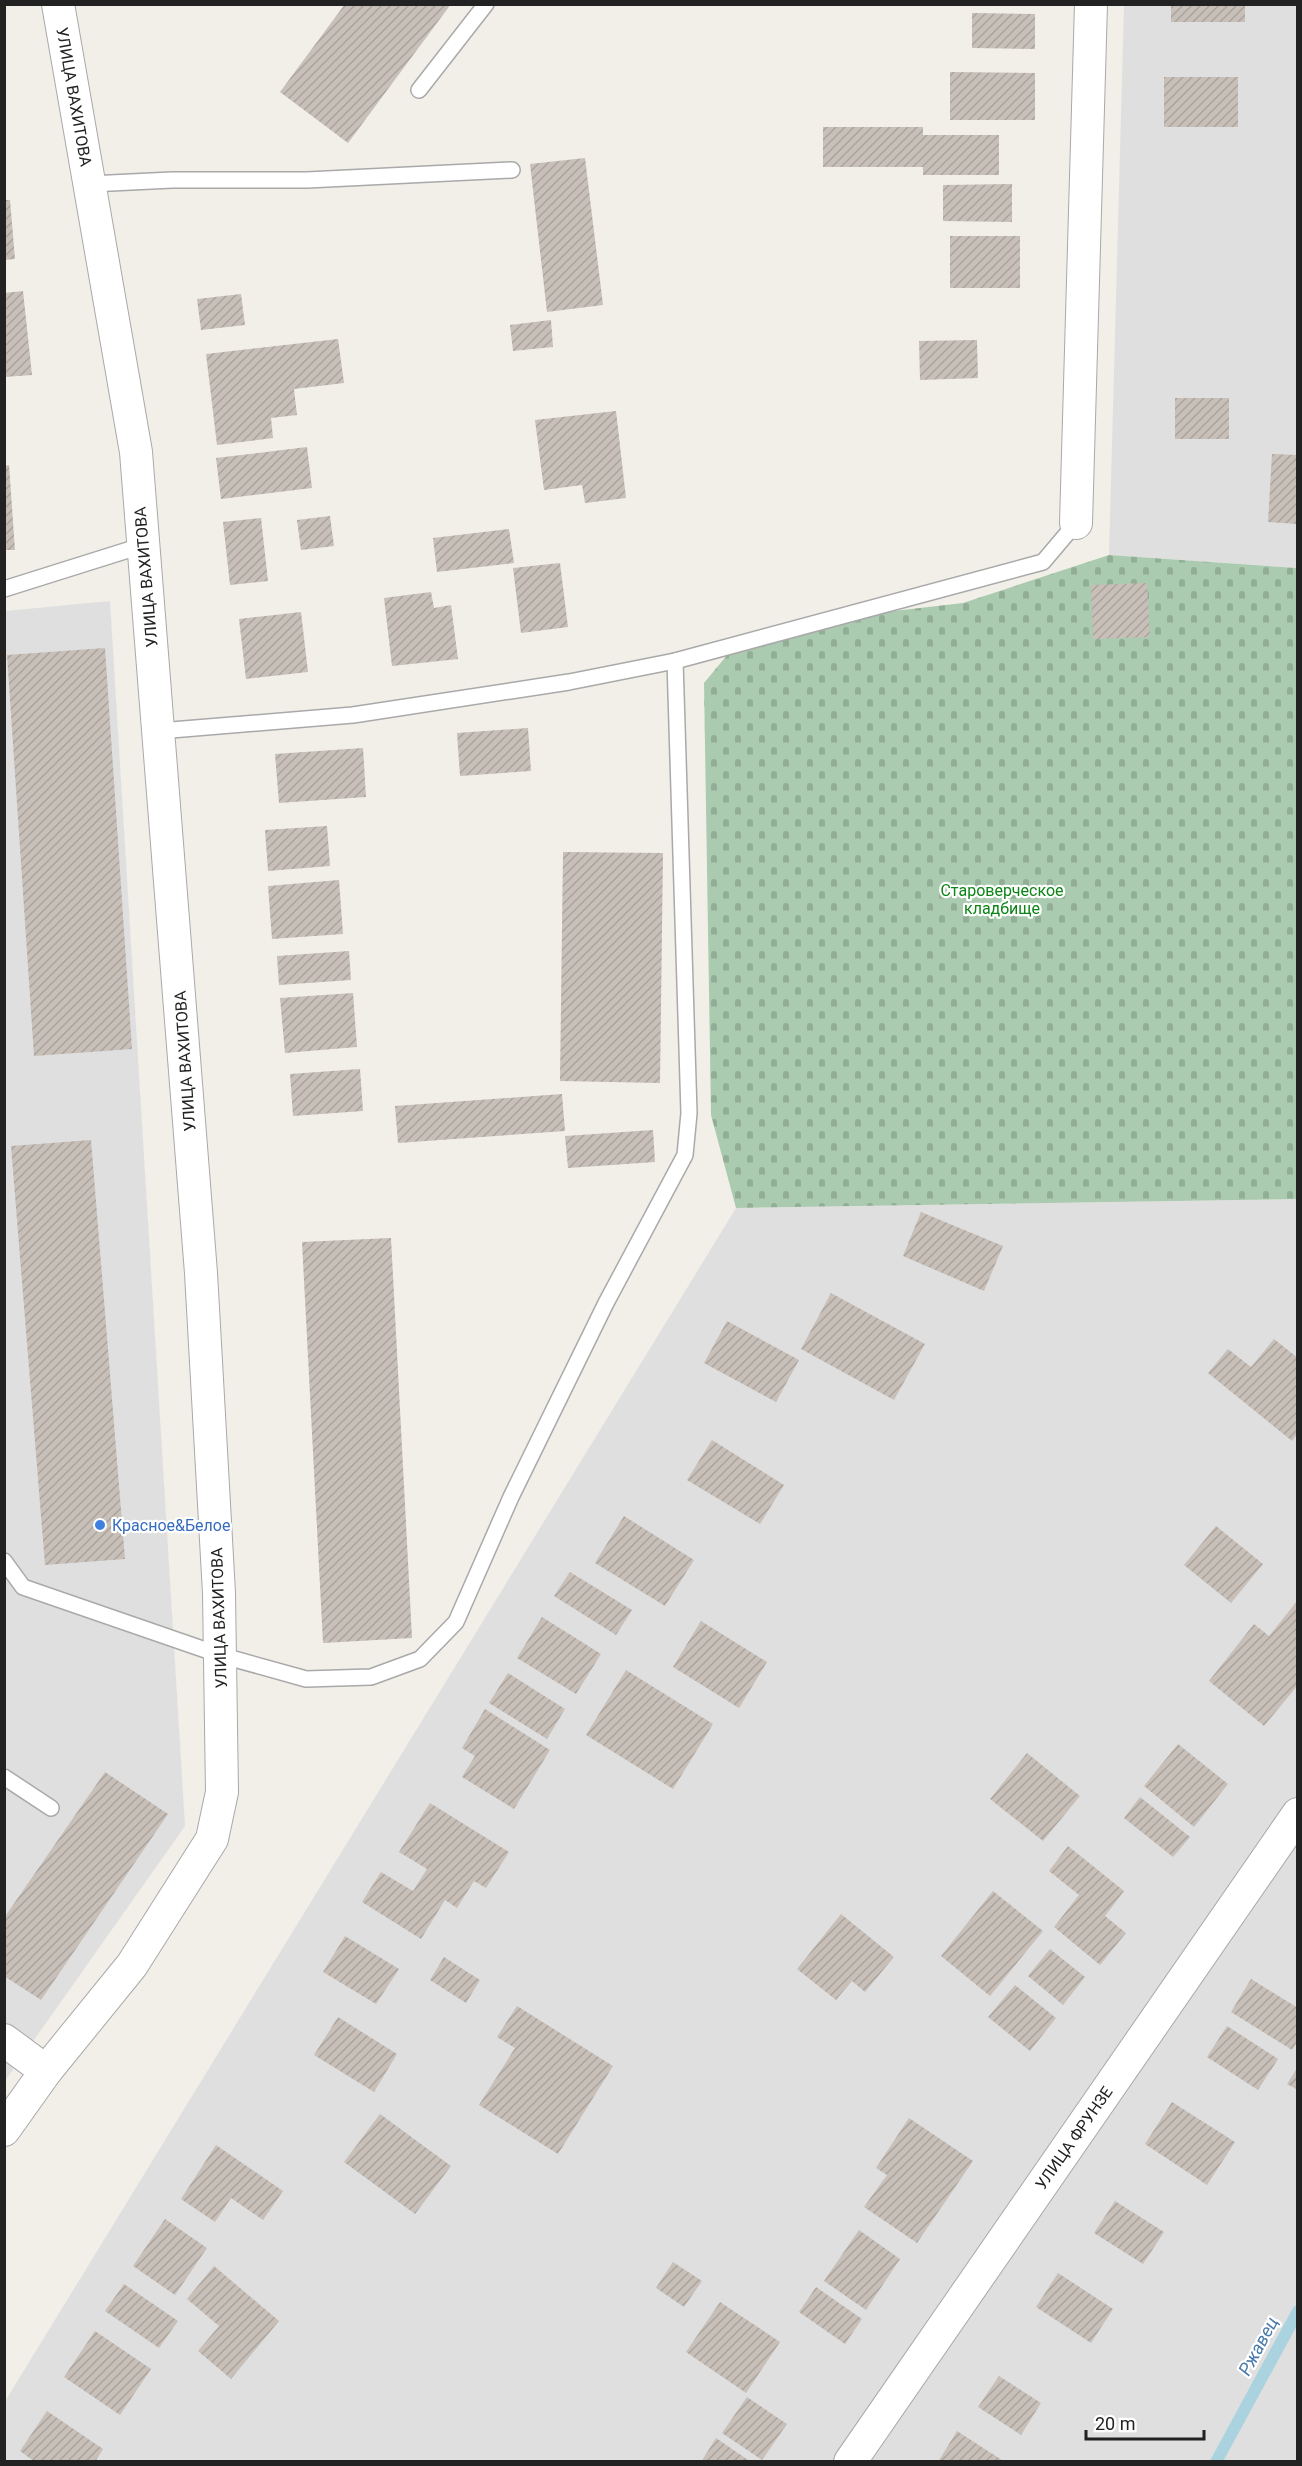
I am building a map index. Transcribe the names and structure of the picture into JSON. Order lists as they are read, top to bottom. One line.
{"streets":{"street":["УЛИЦА ВАХИТОВА","УЛИЦА ФРУНЗЕ"]},"water":["Ржавец"],"parks":["Староверческое кладбище"],"places":["Красное&Белое"],"scale_bar":"20 m"}
